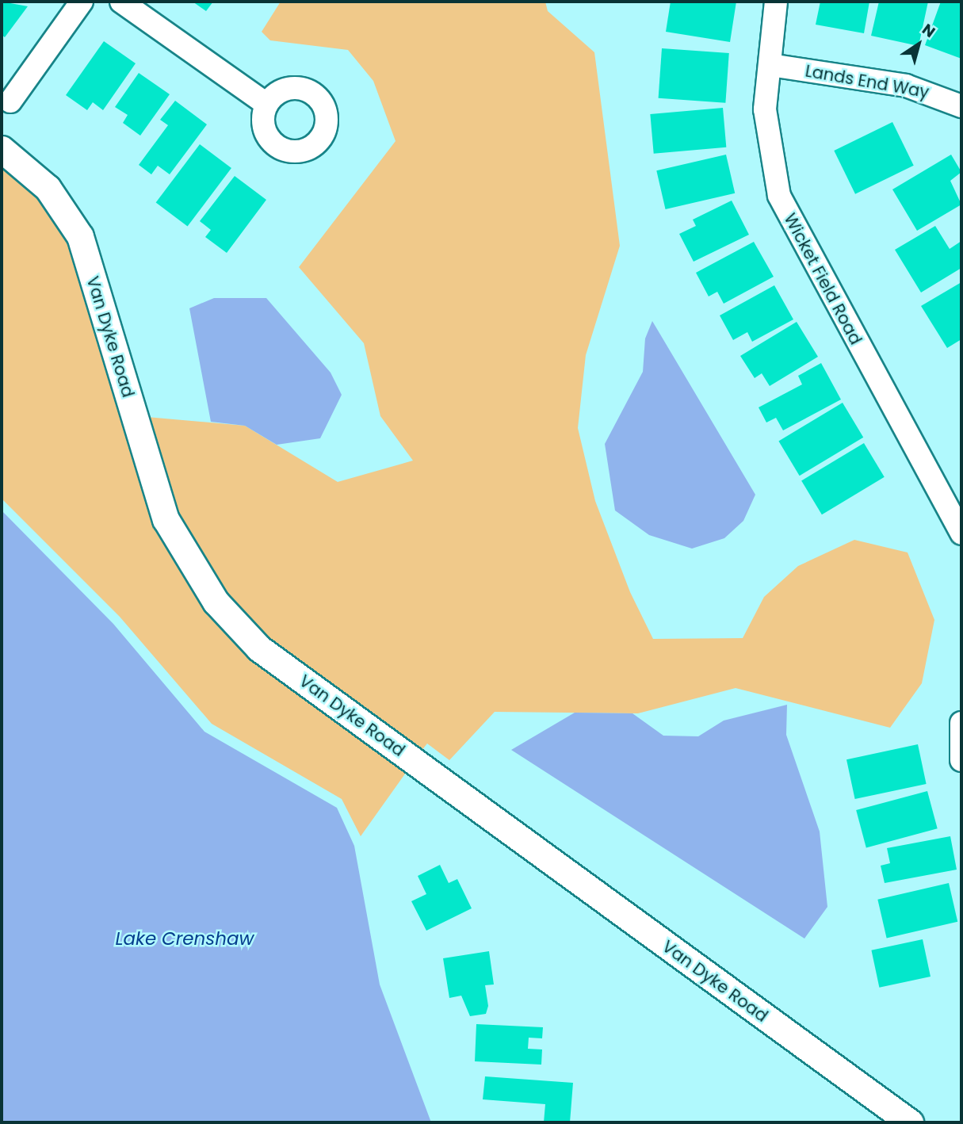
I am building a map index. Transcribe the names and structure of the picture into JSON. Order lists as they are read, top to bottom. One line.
{"streets":{"street":["Lands End Way","Wicket Field Road","Van Dyke Road"]},"crossings":[["Lands End Way","Wicket Field Road"]],"water":["Lake Crenshaw"],"north":"top right"}
